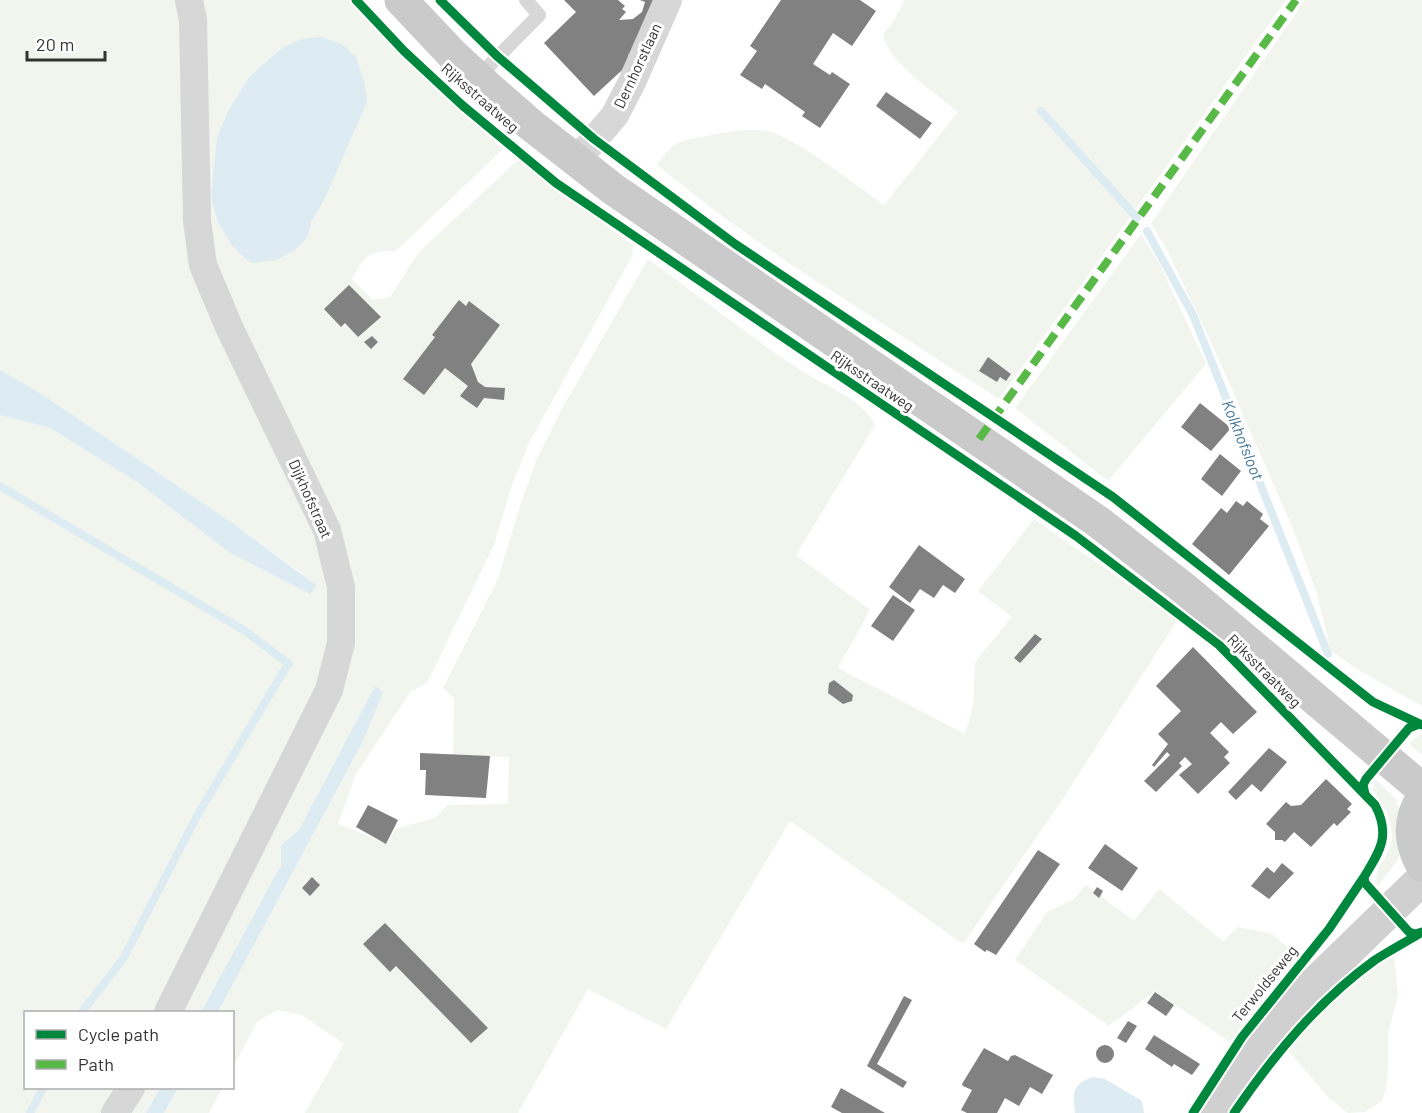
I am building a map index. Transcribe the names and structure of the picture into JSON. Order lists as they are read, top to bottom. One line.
{"streets":{"main road":["Rijksstraatweg"],"street":["Dernhorstlaan","Dijkhofstraat"],"cycle path":["Terwoldseweg"]},"crossings":[["Dernhorstlaan","Rijksstraatweg"]],"water":["Kolkhofsloot"],"legend":["Cycle path","Path"],"scale_bar":"20 m"}
